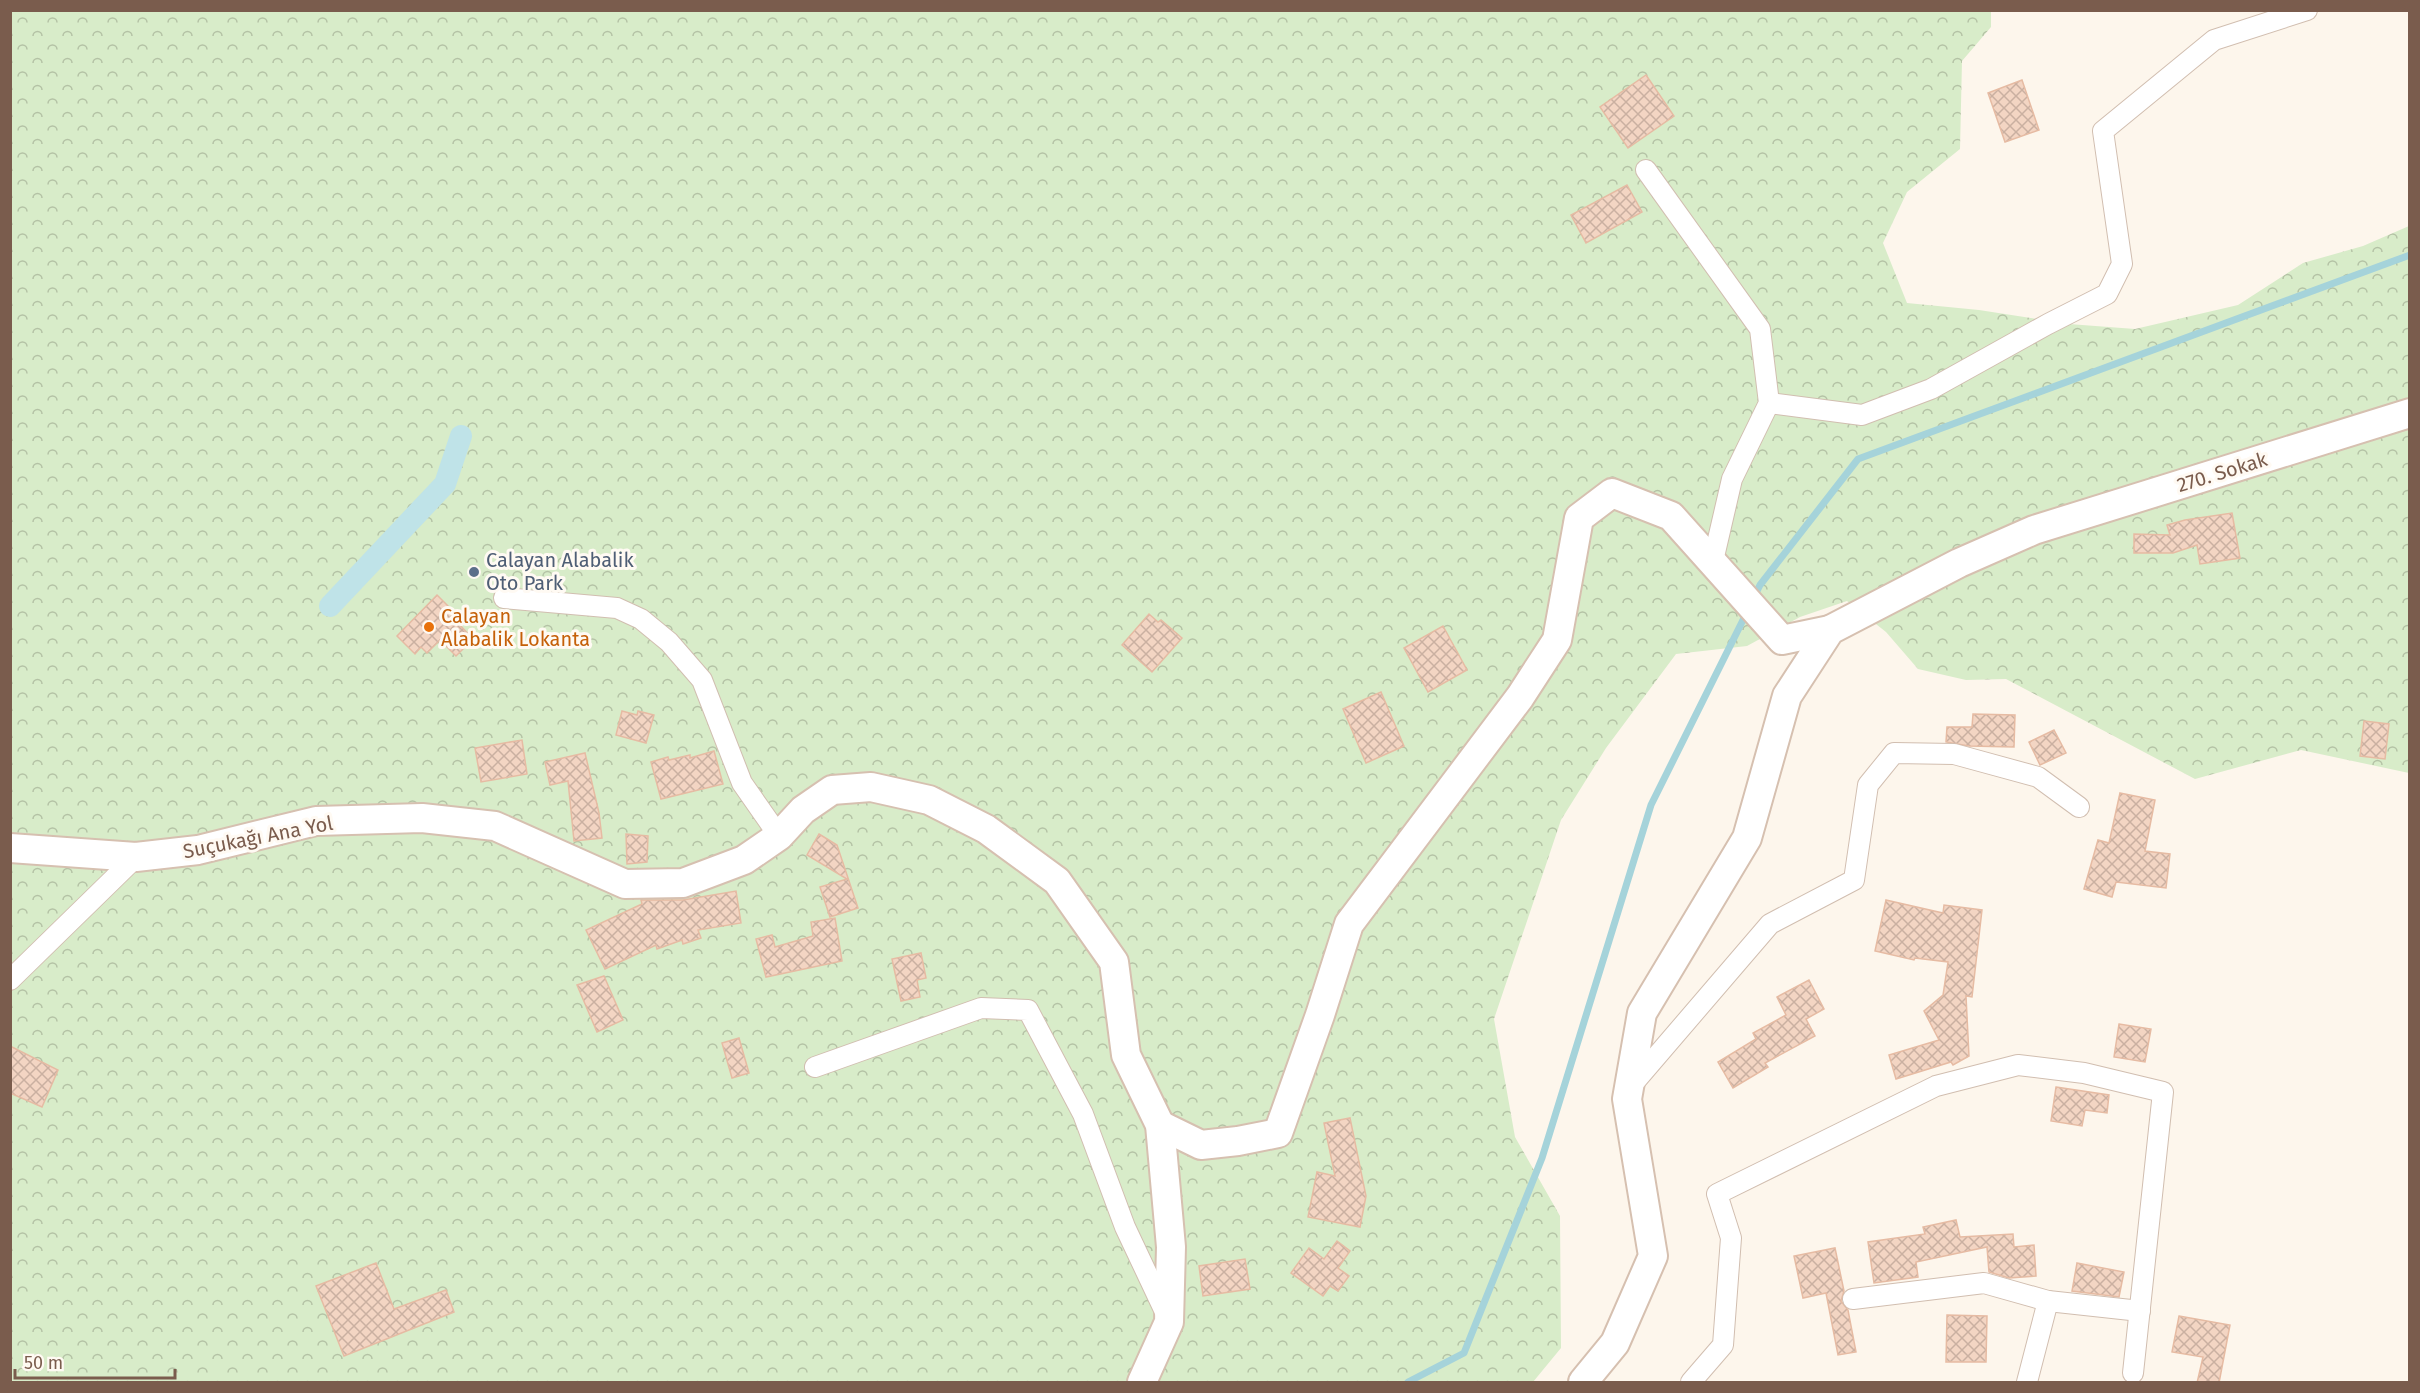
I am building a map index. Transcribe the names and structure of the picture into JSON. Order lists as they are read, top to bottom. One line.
{"streets":{"street":["270. Sokak","Suçukağı Ana Yol"]},"places":["Calayan Alabalik Oto Park","Calayan Alabalik Lokanta"],"scale_bar":"50 m"}
